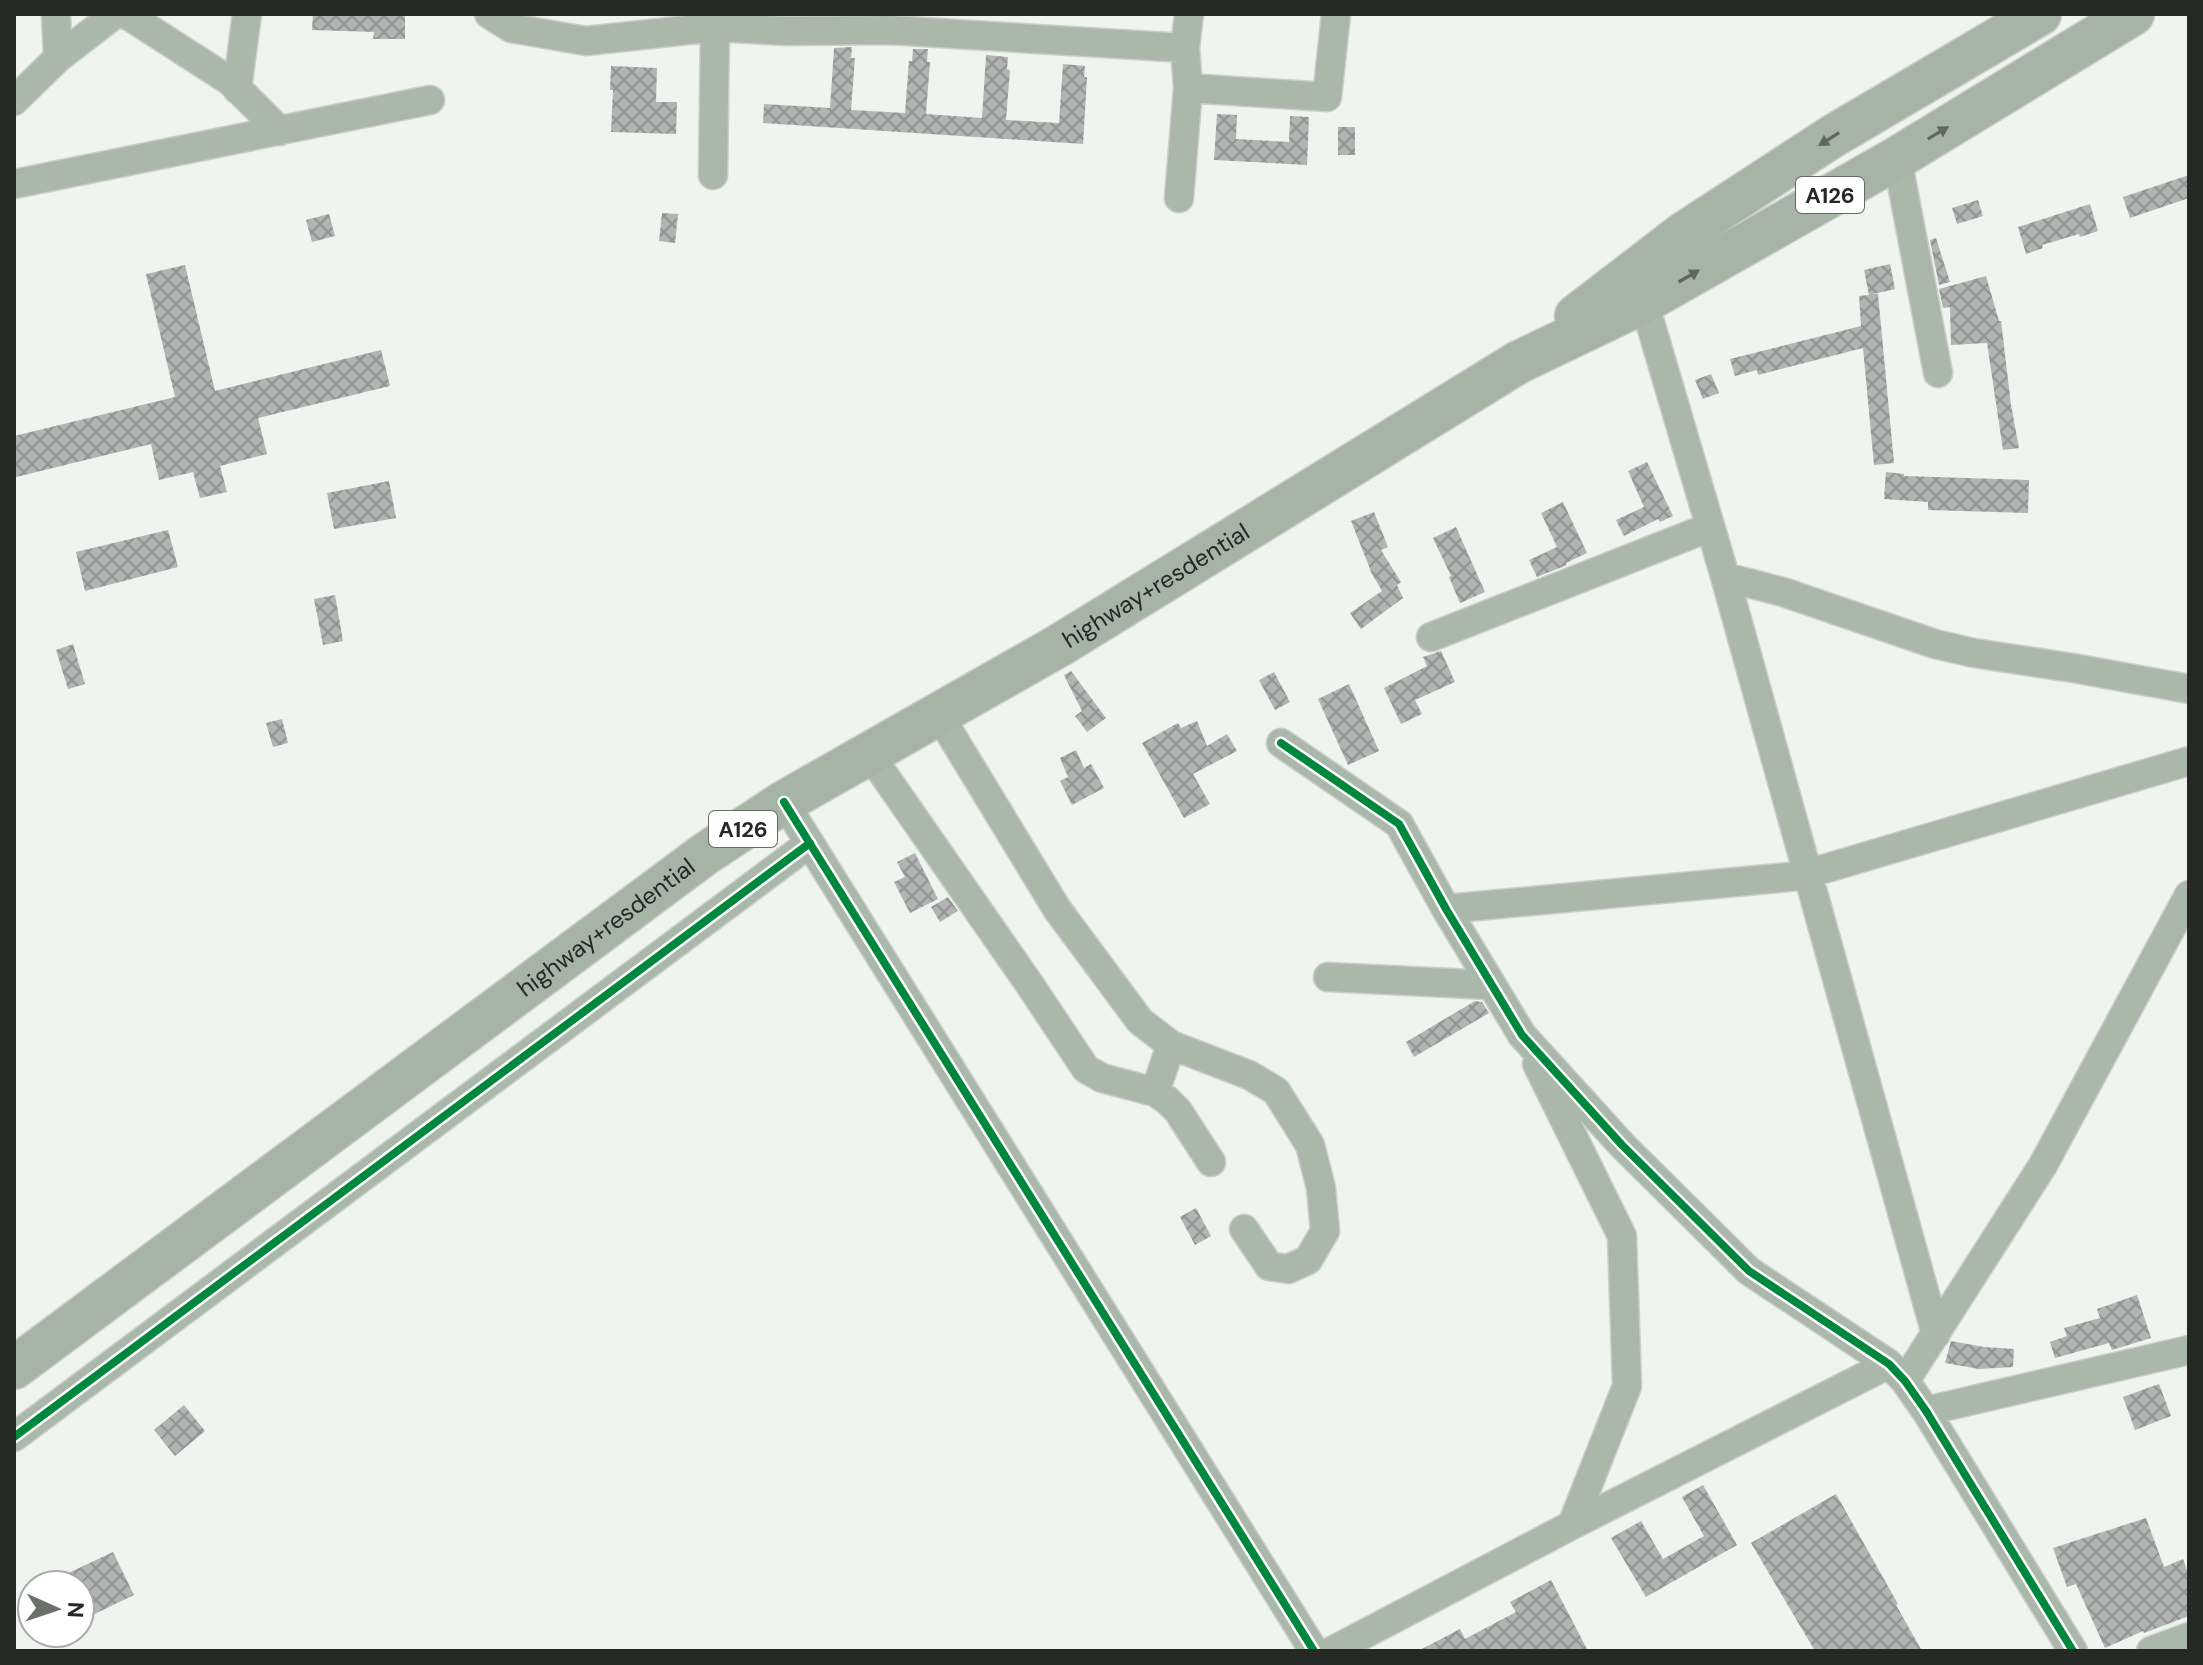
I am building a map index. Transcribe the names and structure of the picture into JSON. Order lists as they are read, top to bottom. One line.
{"streets":{"highway":["A126","highway+resdential"]},"crossings":[["A126","highway+resdential"]],"north":"right"}
